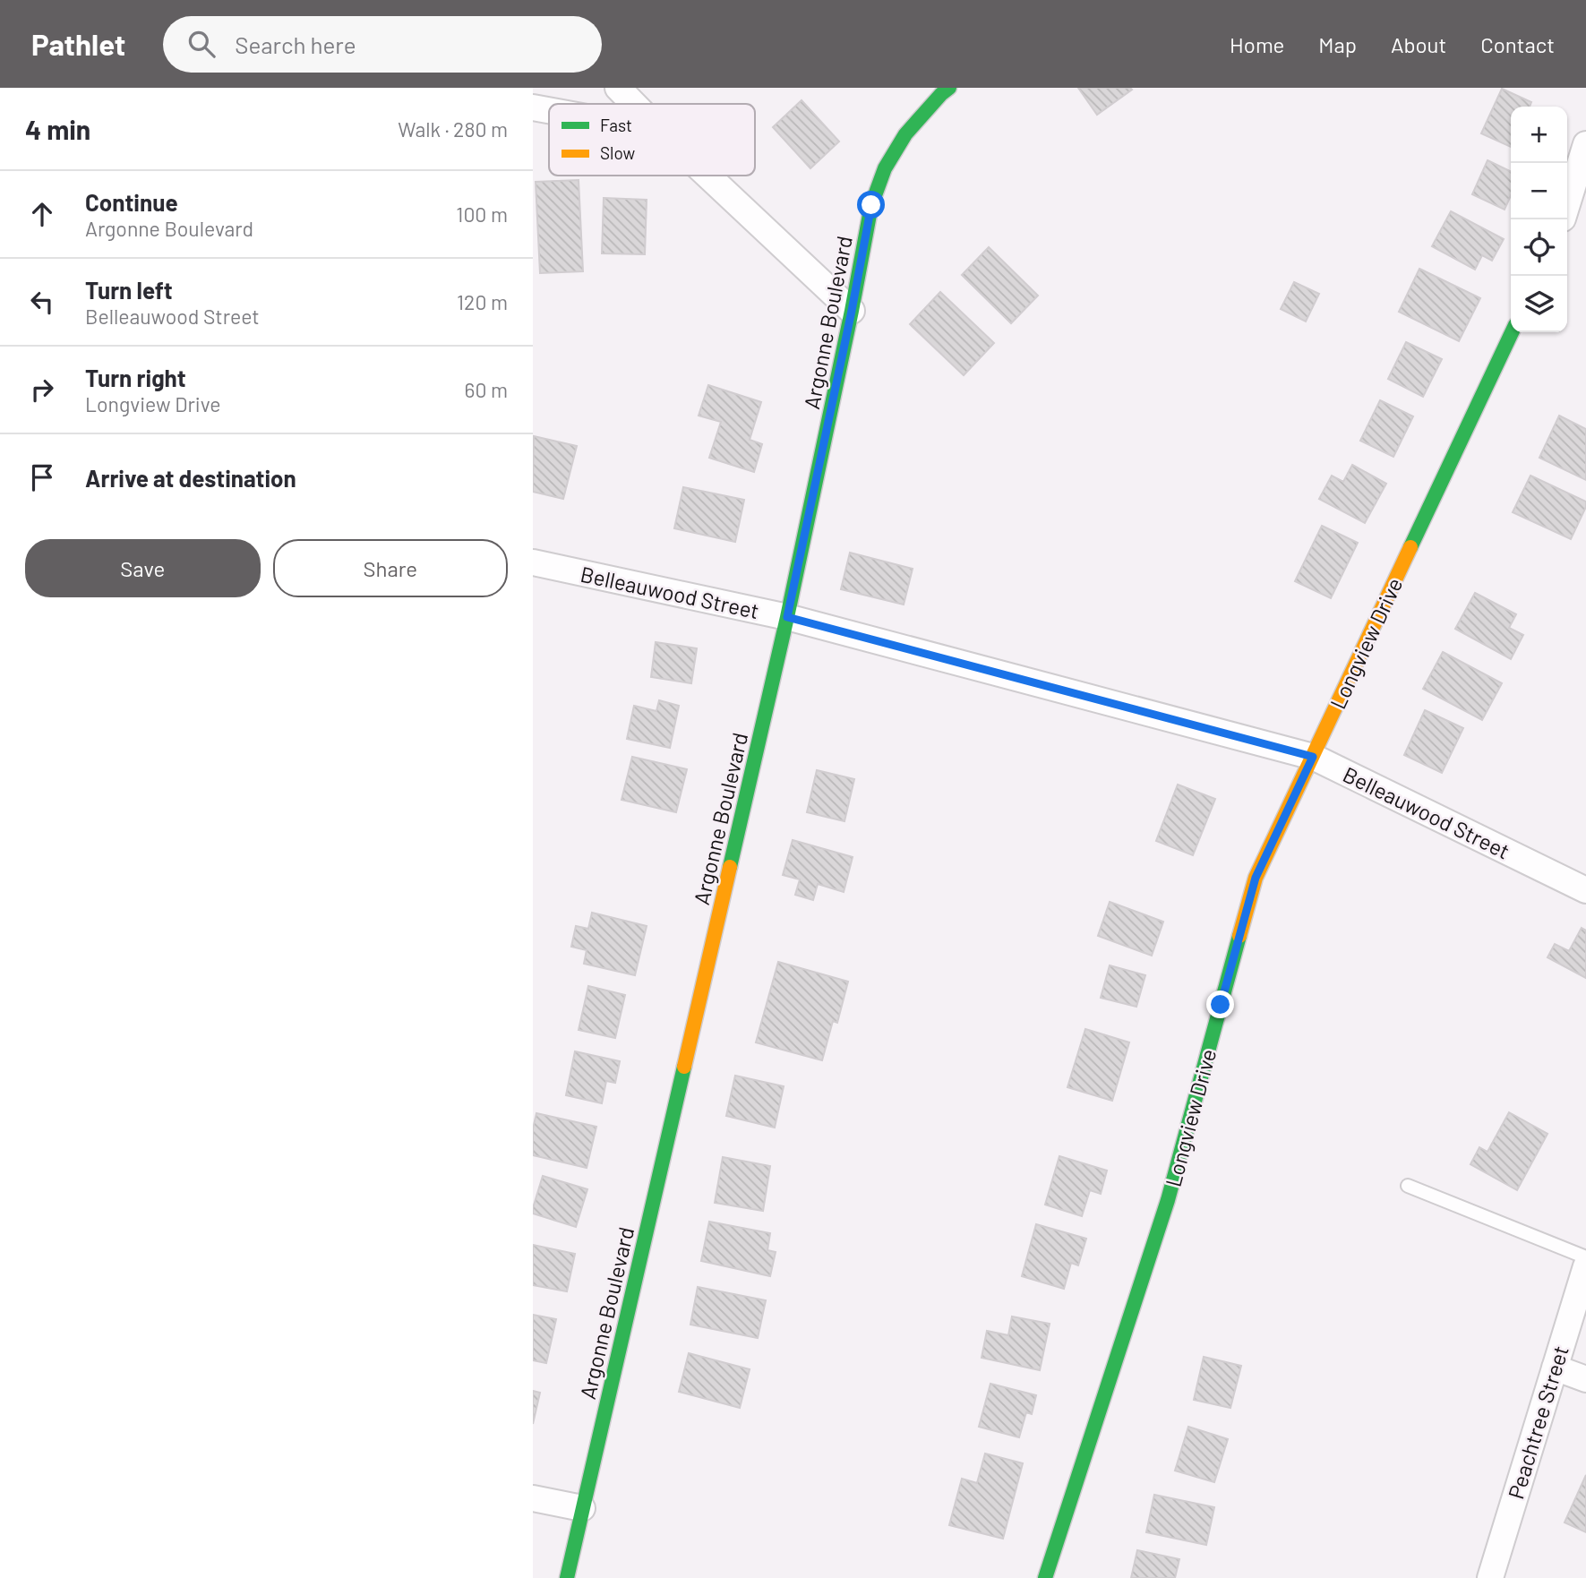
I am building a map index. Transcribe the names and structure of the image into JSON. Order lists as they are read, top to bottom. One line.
{"streets":{"street":["Argonne Boulevard","Belleauwood Street","Longview Drive","Peachtree Street"]},"crossings":[["Argonne Boulevard","Belleauwood Street"],["Belleauwood Street","Longview Drive"]],"legend":["Fast","Slow"],"page":{"header":"Pathlet","search":"Search here","nav":["Home","Map","About","Contact"],"heading":["4 min","Walk · 280 m"],"map_buttons":["+","−"],"list":[["Continue","Argonne Boulevard","100 m"],["Turn left","Belleauwood Street","120 m"],["Turn right","Longview Drive","60 m"],"Arrive at destination"],"buttons":["Save","Share"]}}
